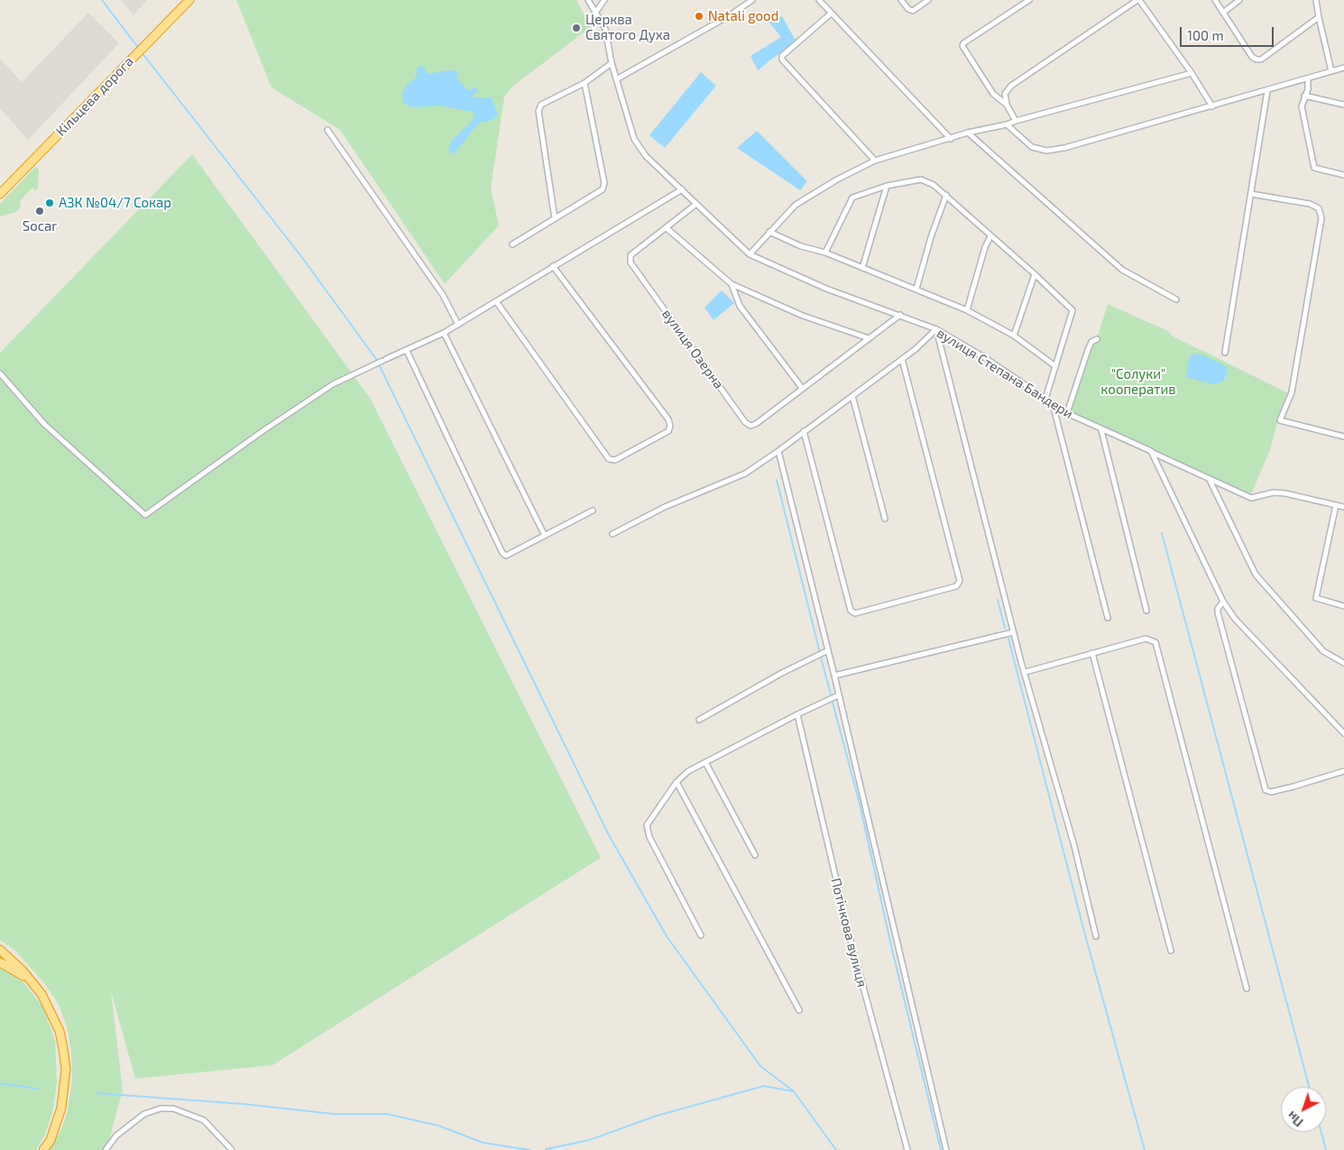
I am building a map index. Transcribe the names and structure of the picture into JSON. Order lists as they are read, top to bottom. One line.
{"streets":{"highway":["Кільцева дорога"],"street":["вулиця Озерна","вулиця Степана Бандери","Потічкова вулиця"]},"crossings":[["вулиця Озерна","вулиця Степана Бандери"]],"parks":["\"Солуки\" кооператив"],"places":["Natali good","Церква Святого Духа","АЗК №04/7 Сокар","Socar"],"scale_bar":"100 m","north":"bottom left"}
